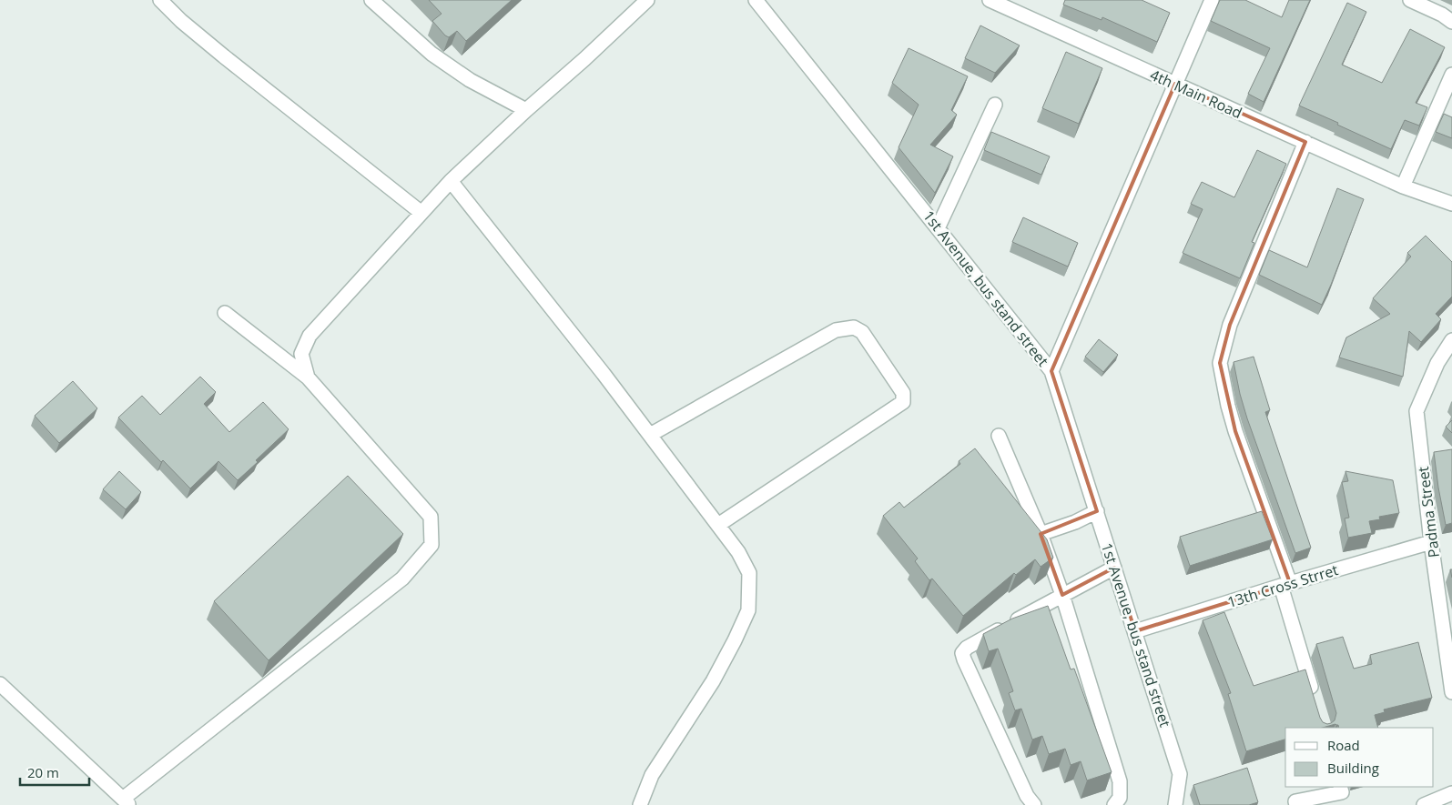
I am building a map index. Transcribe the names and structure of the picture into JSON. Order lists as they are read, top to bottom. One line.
{"streets":{"street":["4th Main Road","1st Avenue, bus stand street","Padma Street","13th Cross Strret"]},"crossings":[["1st Avenue, bus stand street","13th Cross Strret"],["Padma Street","13th Cross Strret"]],"legend":["Road","Building"],"scale_bar":"20 m"}
